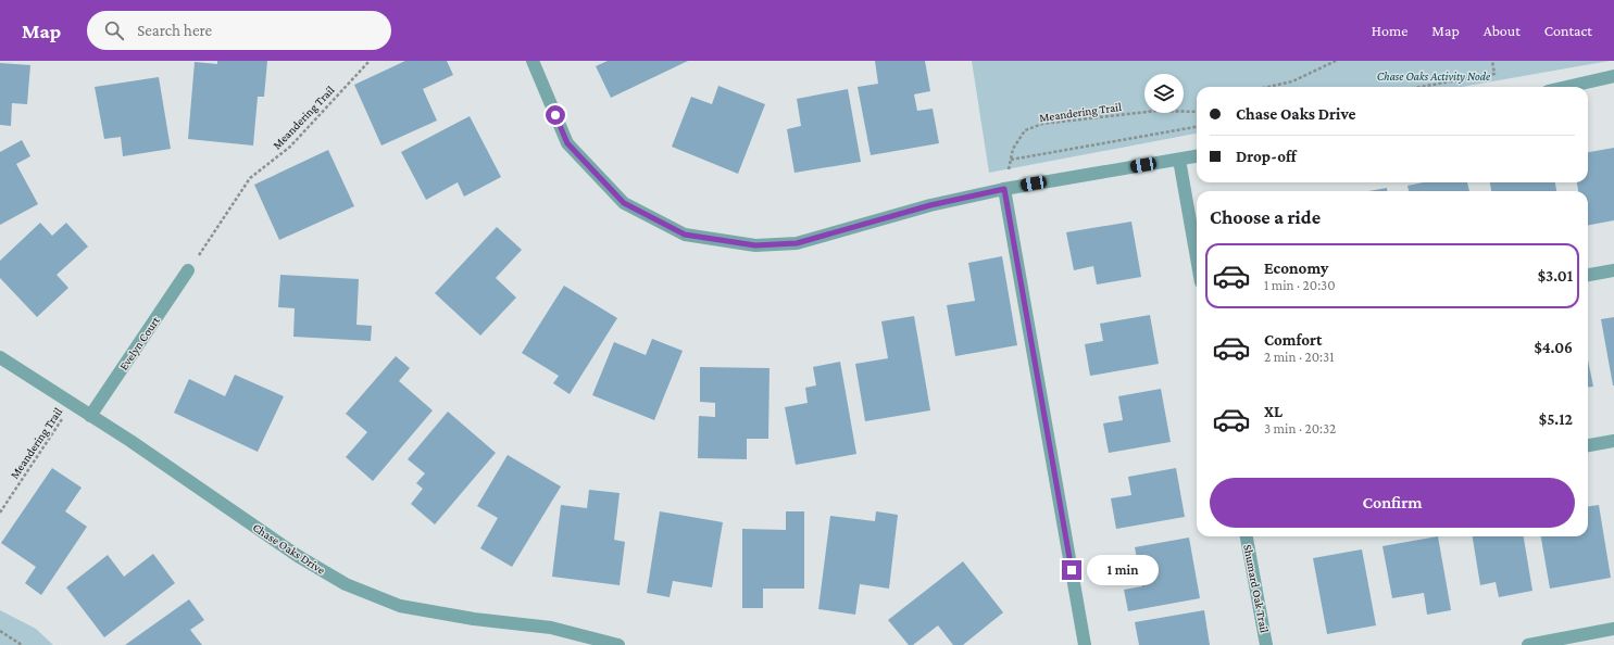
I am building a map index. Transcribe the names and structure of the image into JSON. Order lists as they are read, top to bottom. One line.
{"streets":{"street":["Evelyn Court","Chase Oaks Drive","Shumard Oak Trail"],"path":["Meandering Trail"]},"crossings":[["Meandering Trail","Evelyn Court"],["Meandering Trail","Chase Oaks Drive"],["Evelyn Court","Chase Oaks Drive"]],"parks":["Chase Oaks Activity Node"],"page":{"header":"Map","search":"Search here","nav":["Home","Map","About","Contact"],"banner":["Chase Oaks Drive","Drop-off"],"heading":"Choose a ride","list":[{"name":"Economy","note":"1 min · 20:30","value":"$3.01"},{"name":"Comfort","note":"2 min · 20:31","value":"$4.06"},{"name":"XL","note":"3 min · 20:32","value":"$5.12"}],"buttons":"Confirm","bubble":"1 min"}}
